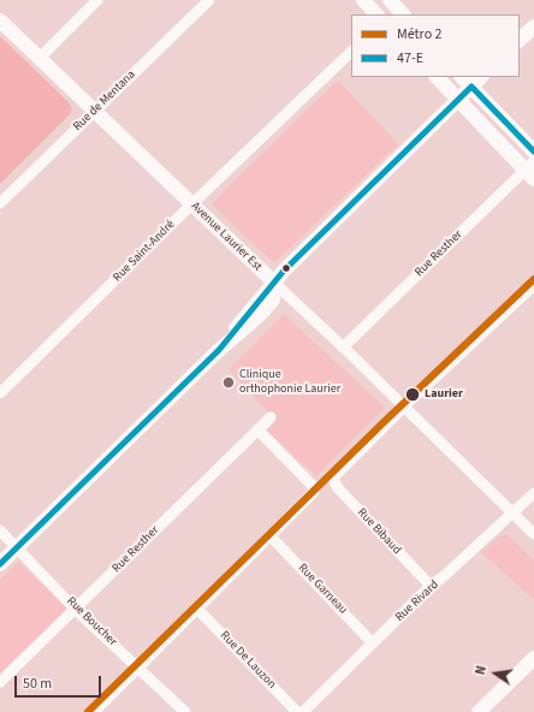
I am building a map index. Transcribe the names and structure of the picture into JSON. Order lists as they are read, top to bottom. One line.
{"streets":{"street":["Rue de Mentana","Avenue Laurier Est","Rue Saint-André","Rue Resther","Rue Bibaud","Rue Garneau","Rue Rivard","Rue Boucher","Rue De Lauzon"]},"crossings":[["Rue de Mentana","Avenue Laurier Est"],["Avenue Laurier Est","Rue Saint-André"],["Avenue Laurier Est","Rue Resther"],["Avenue Laurier Est","Rue Bibaud"],["Avenue Laurier Est","Rue Rivard"],["Rue Resther","Rue Boucher"],["Rue Bibaud","Rue Rivard"],["Rue Garneau","Rue Rivard"]],"places":["Clinique orthophonie Laurier","Laurier"],"lines":["transit line 47-E","metro line 2"],"legend":["Métro 2","47-E"],"scale_bar":"50 m","north":"left"}
